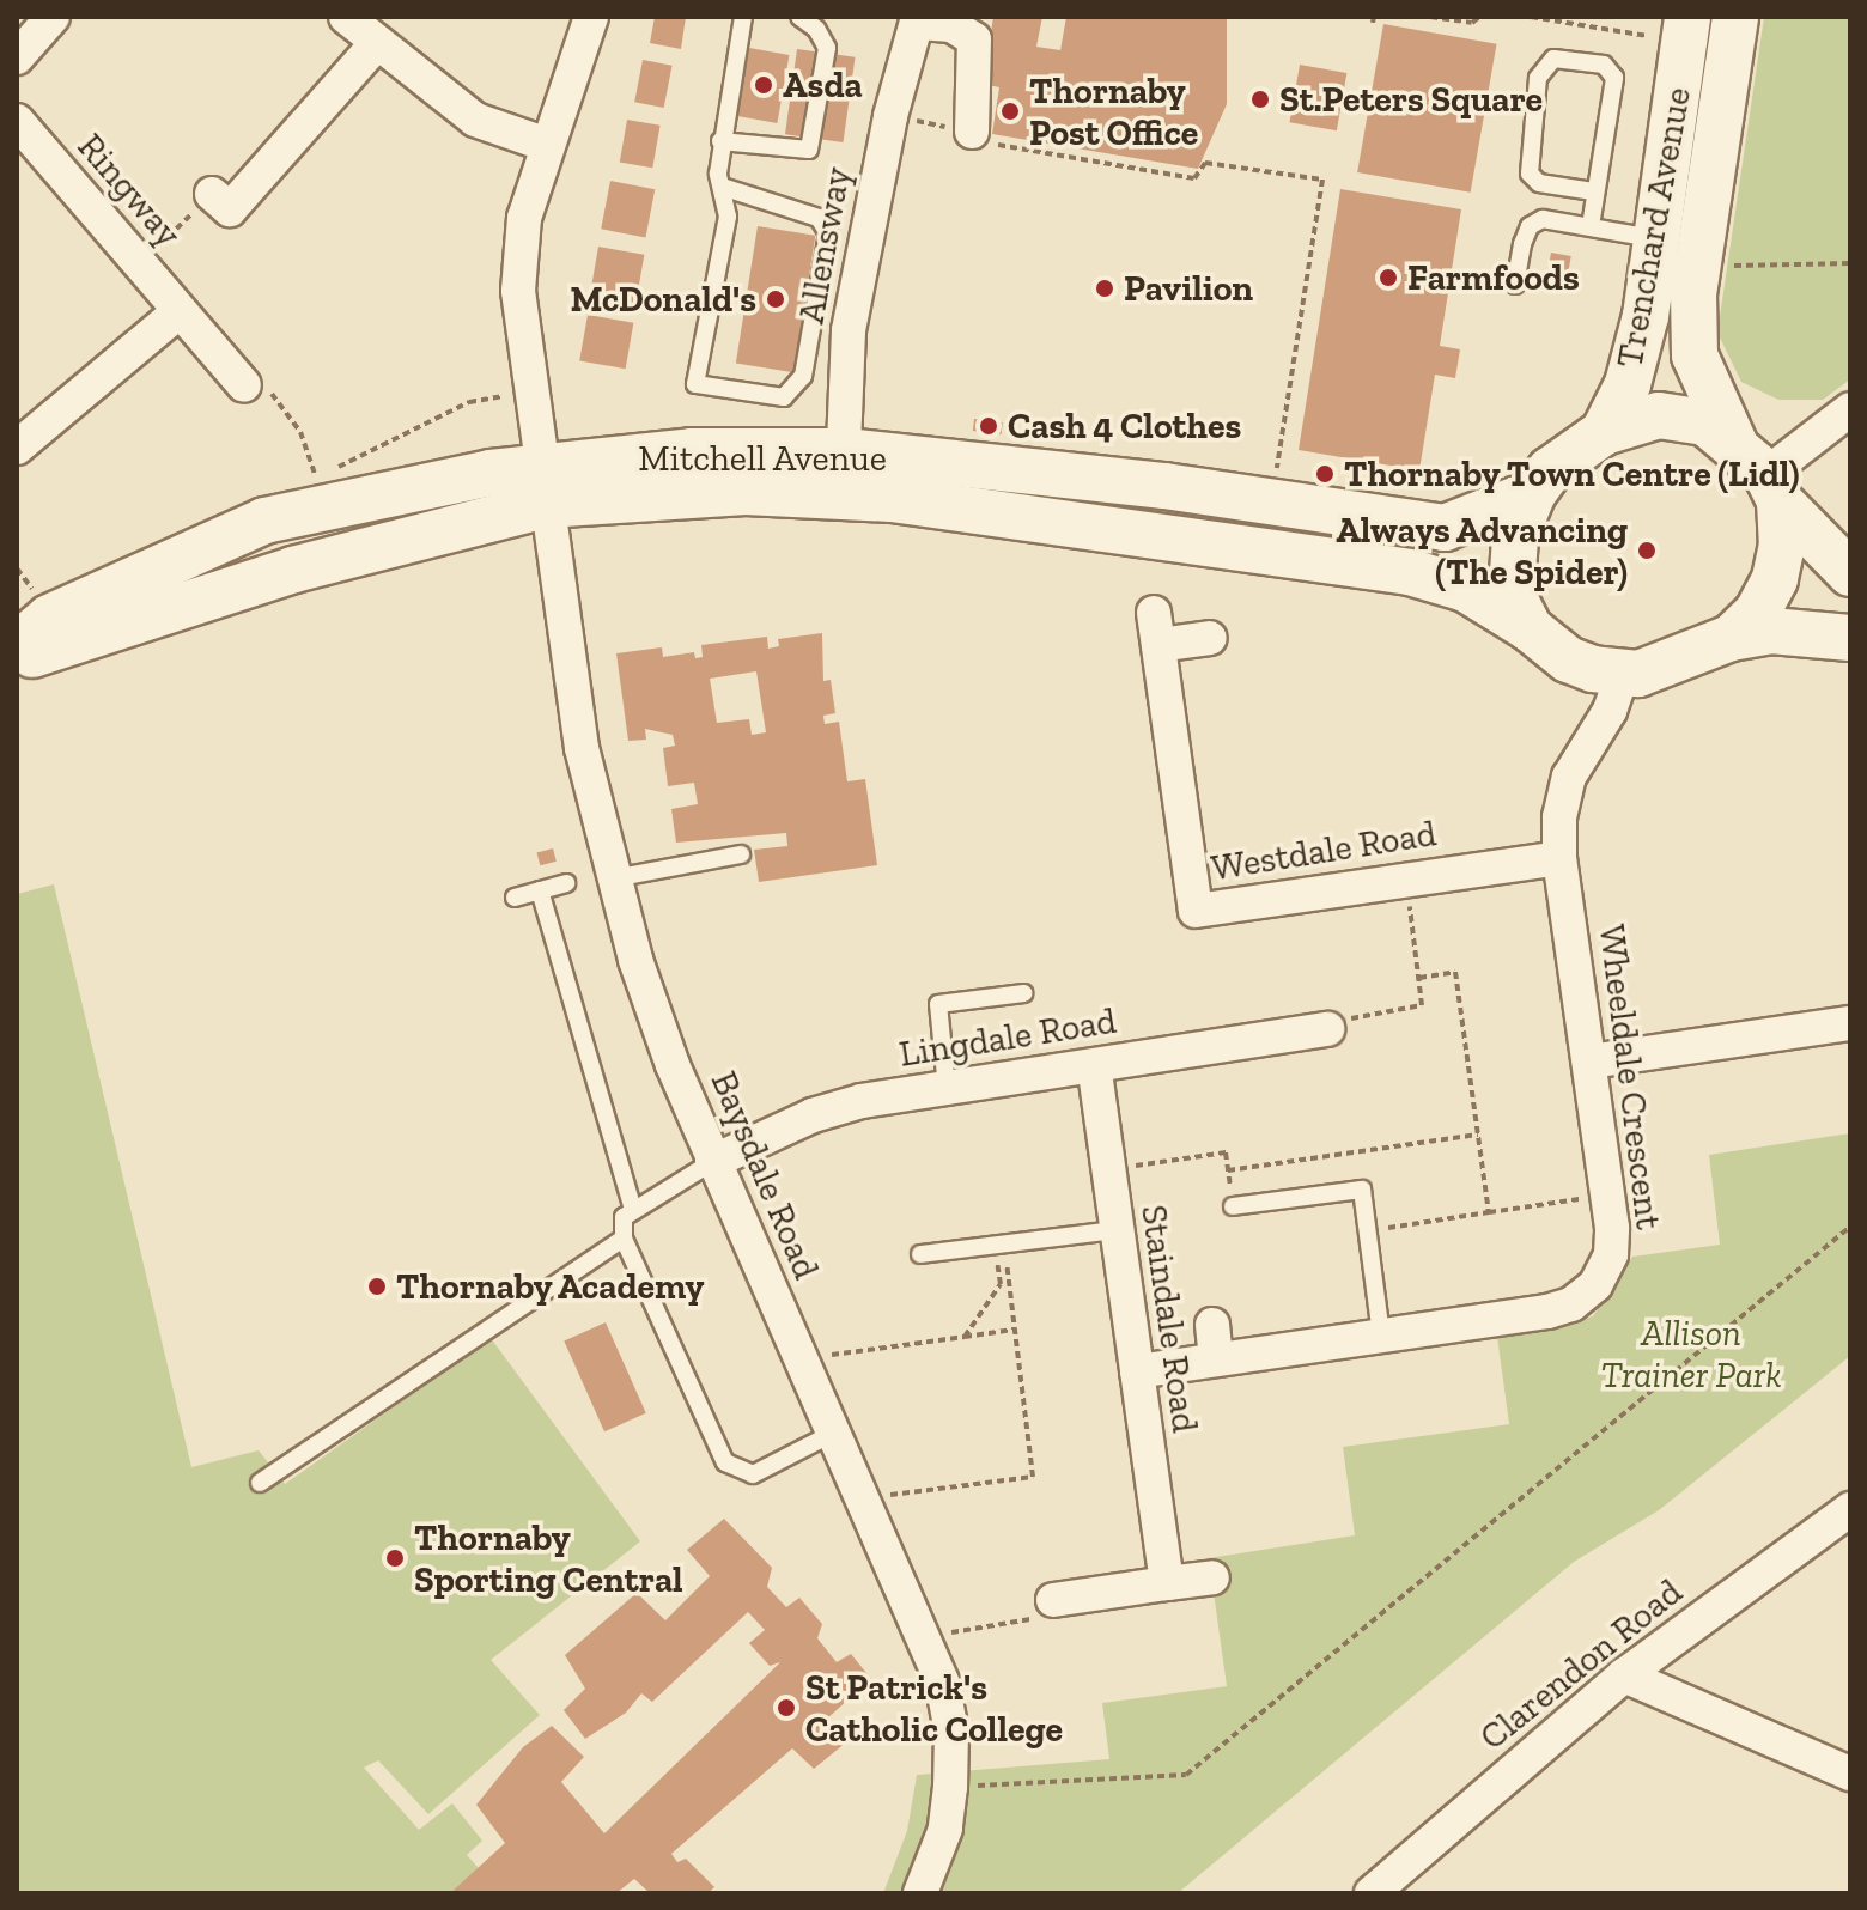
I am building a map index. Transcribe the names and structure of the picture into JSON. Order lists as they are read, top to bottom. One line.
{"streets":{"street":["Ringway","Trenchard Avenue","Allensway","Mitchell Avenue","Westdale Road","Lingdale Road","Wheeldale Crescent","Baysdale Road","Staindale Road","Clarendon Road"]},"crossings":[["Trenchard Avenue","Mitchell Avenue"],["Trenchard Avenue","Wheeldale Crescent"],["Allensway","Mitchell Avenue"],["Mitchell Avenue","Wheeldale Crescent"],["Mitchell Avenue","Baysdale Road"],["Westdale Road","Wheeldale Crescent"],["Lingdale Road","Baysdale Road"],["Lingdale Road","Staindale Road"],["Wheeldale Crescent","Staindale Road"]],"parks":["Allison Trainer Park"],"places":["Asda","St.Peters Square","Thornaby Post Office","Farmfoods","Pavilion","McDonald's","Cash 4 Clothes","Thornaby Town Centre (Lidl)","Always Advancing (The Spider)","Thornaby Academy","Thornaby Sporting Central","St Patrick's Catholic College"]}
